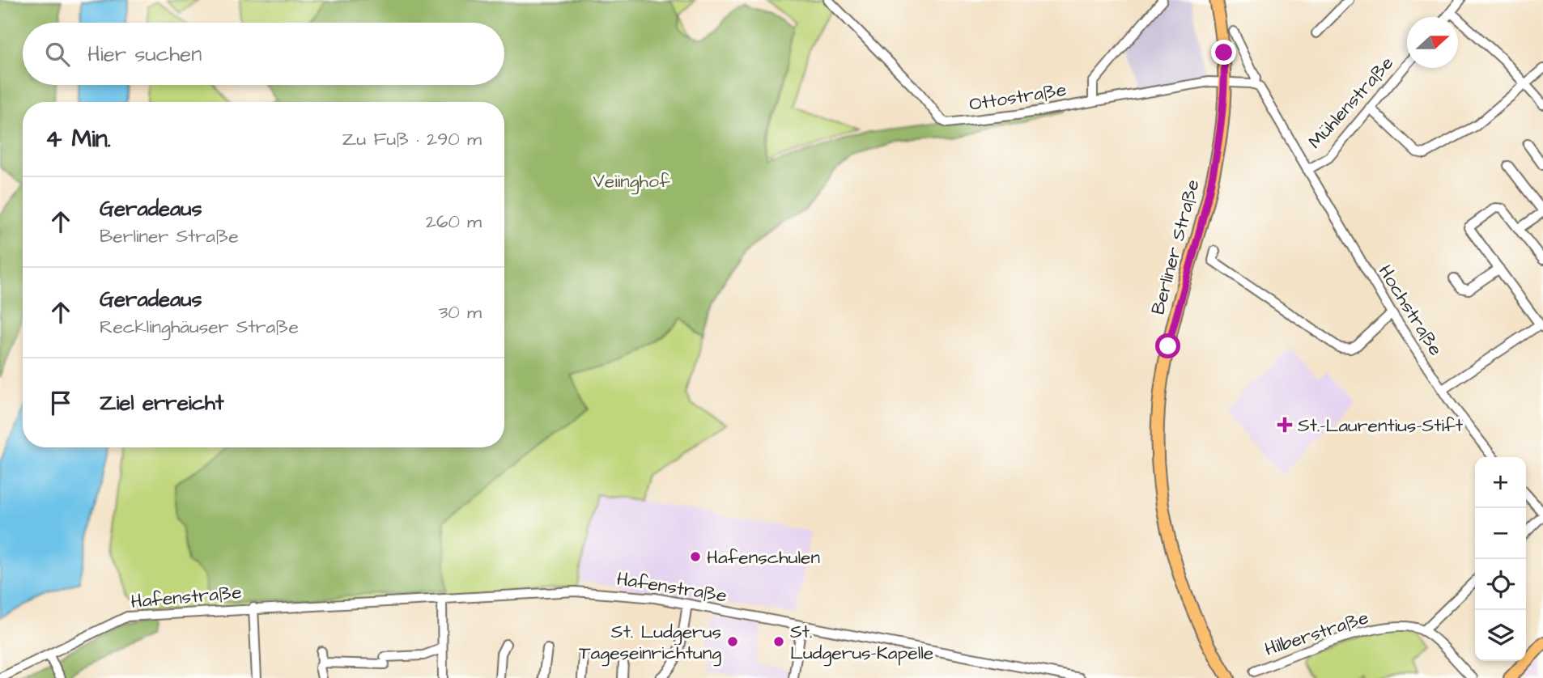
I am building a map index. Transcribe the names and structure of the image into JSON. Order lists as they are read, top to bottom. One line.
{"streets":{"main road":["Berliner Straße"],"street":["Ottostraße","Mühlenstraße","Hochstraße","Hafenstraße","Hilberstraße"]},"crossings":[["Ottostraße","Berliner Straße"],["Ottostraße","Hochstraße"],["Mühlenstraße","Hochstraße"]],"parks":["Veiinghof"],"places":{"health":["St.-Laurentius-Stift"],"other":["Hafenschulen","St. Ludgerus Tageseinrichtung","St. Ludgerus-Kapelle"]},"north":"right","page":{"search":"Hier suchen","heading":["4 Min.","Zu Fuß · 290 m"],"list":[["Geradeaus","Berliner Straße","260 m"],["Geradeaus","Recklinghäuser Straße","30 m"],"Ziel erreicht"],"map_buttons":["+","−"]}}
